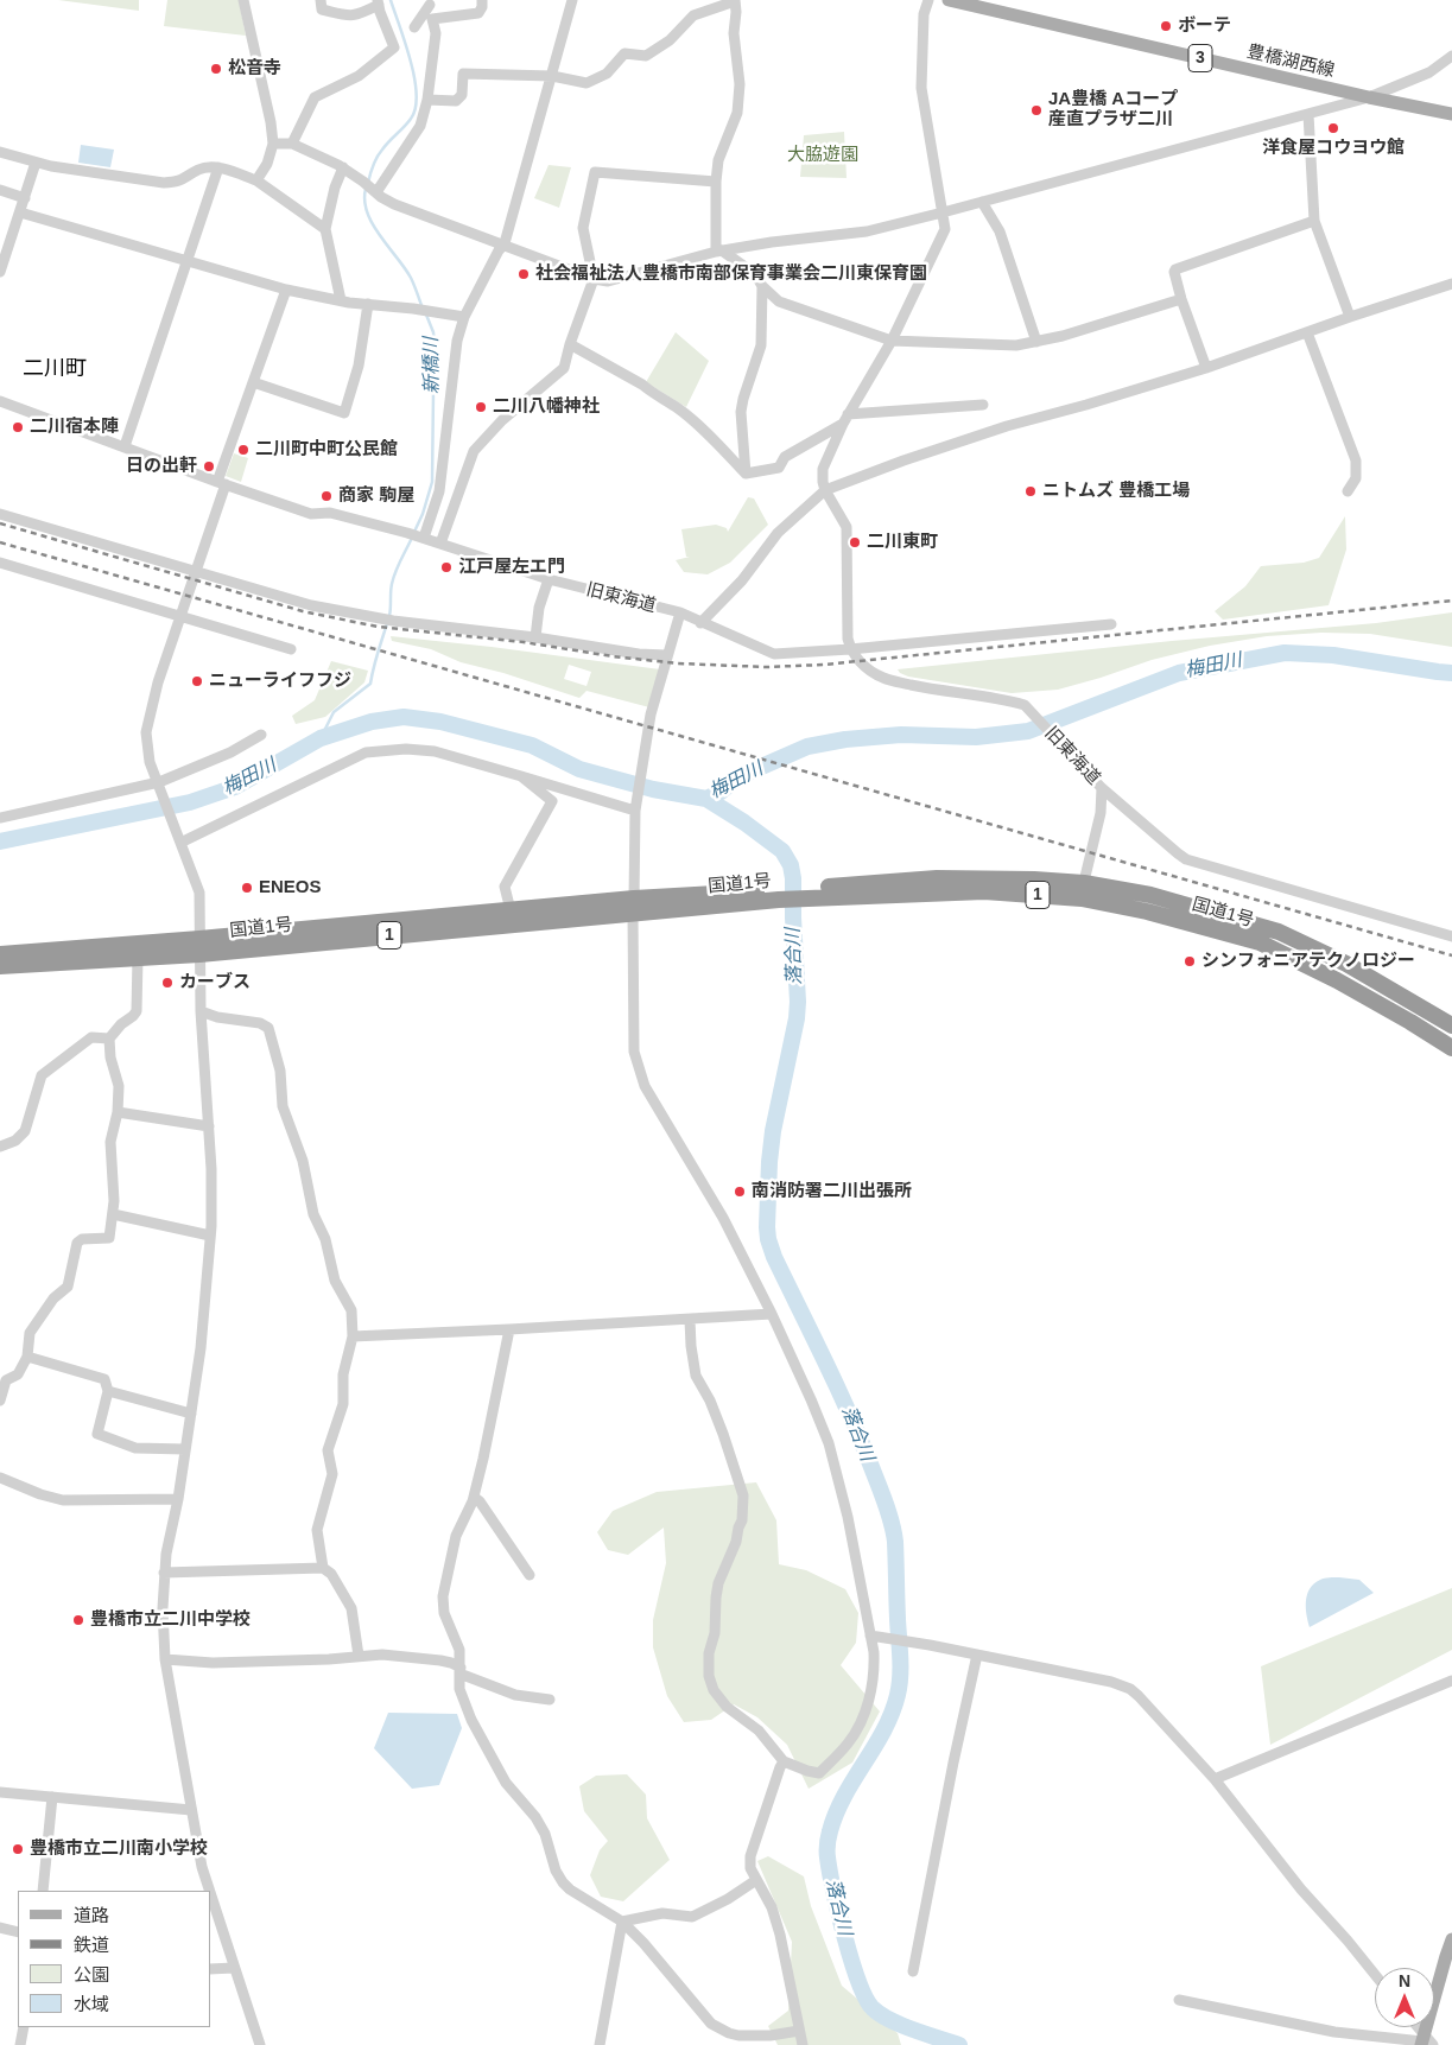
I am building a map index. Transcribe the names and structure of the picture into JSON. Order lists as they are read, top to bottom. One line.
{"streets":{"highway":["国道1号","1"],"main road":["3","豊橋湖西線"],"street":["旧東海道"]},"districts":["二川町"],"water":["新橋川","梅田川","落合川"],"parks":["大脇遊園"],"places":["ボーテ","松音寺","JA豊橋 Aコープ 産直プラザ二川","洋食屋コウヨウ館","社会福祉法人豊橋市南部保育事業会二川東保育園","二川八幡神社","二川宿本陣","二川町中町公民館","日の出軒","ニトムズ 豊橋工場","商家 駒屋","二川東町","江戸屋左エ門","ニューライフフジ","ENEOS","シンフォニアテクノロジー","カーブス","南消防署二川出張所","豊橋市立二川中学校","豊橋市立二川南小学校"],"legend":["道路","鉄道","公園","水域"],"north":"top"}
